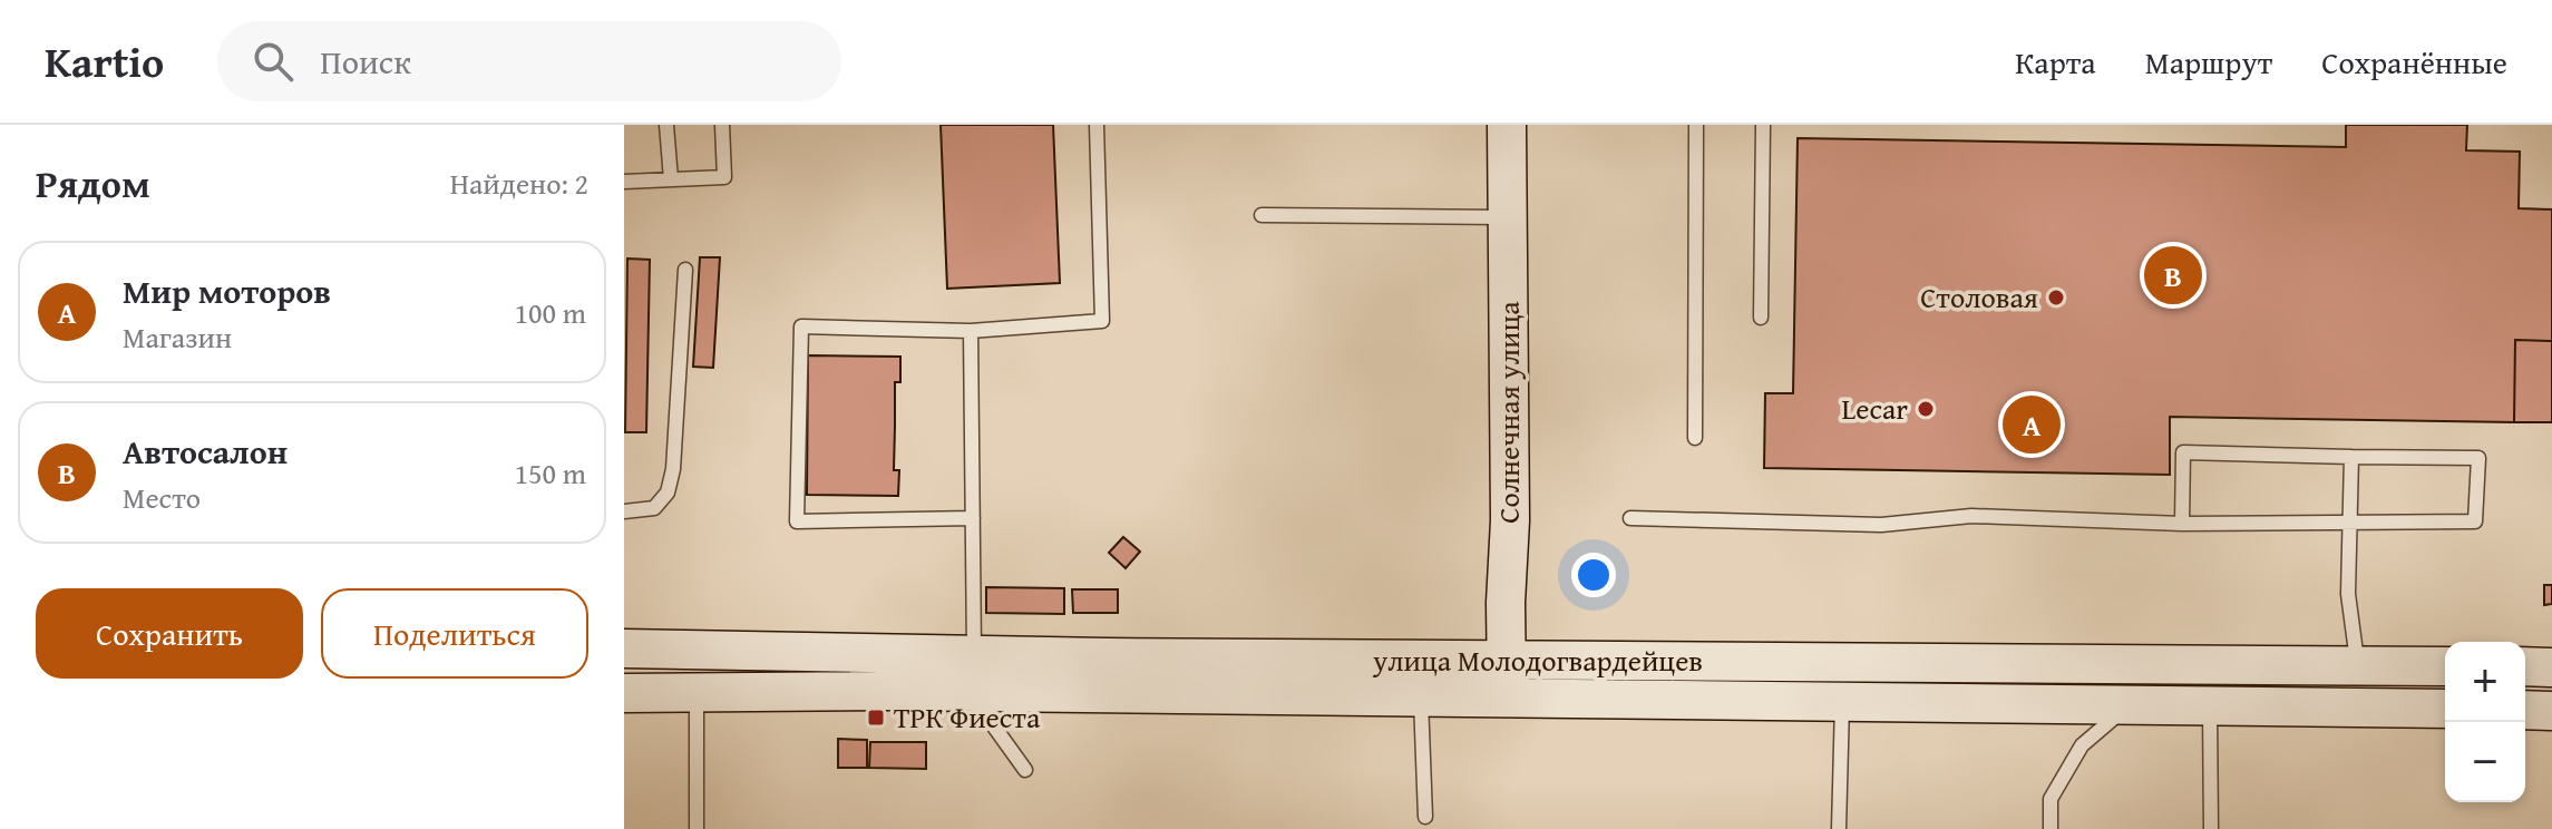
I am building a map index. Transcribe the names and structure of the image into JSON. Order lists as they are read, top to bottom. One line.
{"streets":{"main road":["Солнечная улица","улица Молодогвардейцев"]},"crossings":[["Солнечная улица","улица Молодогвардейцев"]],"places":{"other":["Столовая","Lecar"],"transit":["ТРК Фиеста"]},"page":{"header":"Kartio","search":"Поиск","nav":["Карта","Маршрут","Сохранённые"],"heading":["Рядом","Найдено: 2"],"list":[{"mark":"A","name":"Мир моторов","note":"Магазин","value":"100 m"},{"mark":"B","name":"Автосалон","note":"Место","value":"150 m"}],"pins":["B","A"],"buttons":["Сохранить","Поделиться"],"map_buttons":["+","−"]}}
